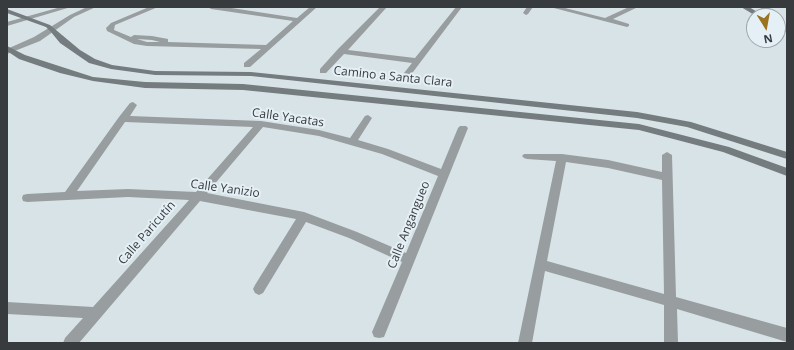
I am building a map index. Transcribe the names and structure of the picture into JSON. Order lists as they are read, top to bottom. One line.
{"streets":{"main road":["Camino a Santa Clara"],"street":["Calle Yacatas","Calle Yanizio","Calle Angangueo","Calle Paricutín"]},"crossings":[["Calle Yacatas","Calle Angangueo"],["Calle Yacatas","Calle Paricutín"],["Calle Yanizio","Calle Angangueo"],["Calle Yanizio","Calle Paricutín"]],"north":"bottom"}
